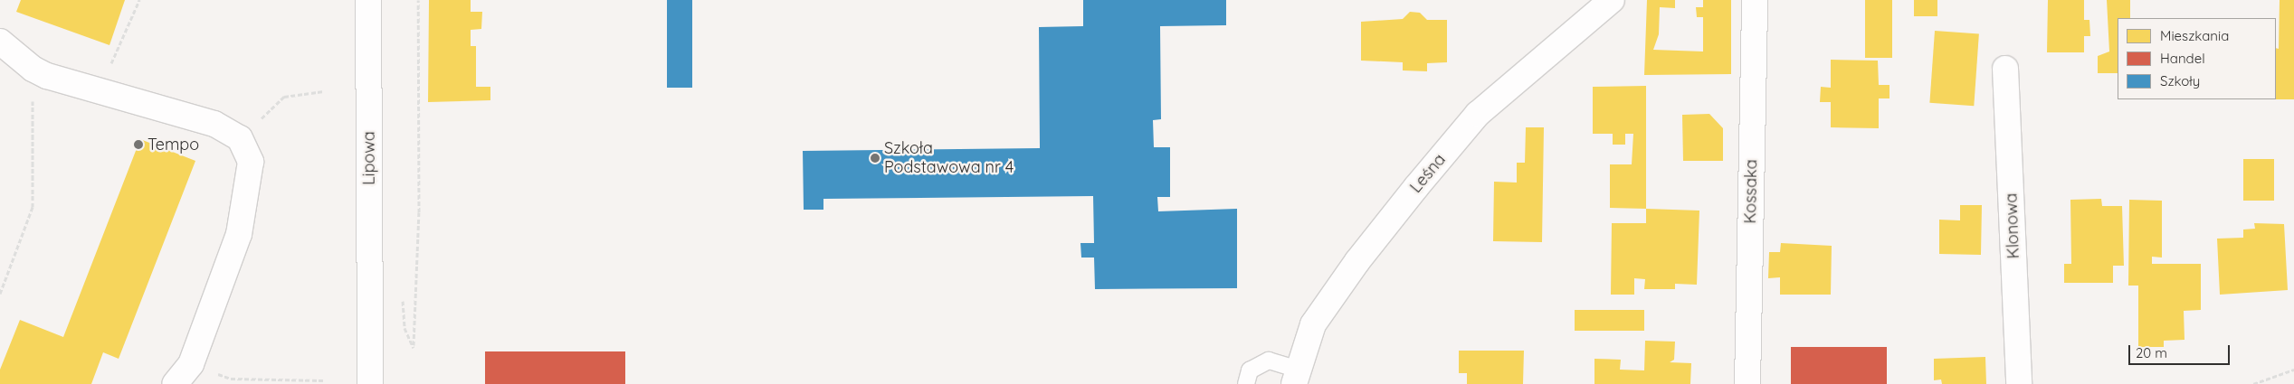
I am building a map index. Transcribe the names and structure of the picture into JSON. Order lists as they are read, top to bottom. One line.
{"streets":{"street":["Lipowa","Leśna","Kossaka","Klonowa"]},"places":["Tempo","Szkoła Podstawowa nr 4"],"legend":["Mieszkania","Handel","Szkoły"],"scale_bar":"20 m"}
